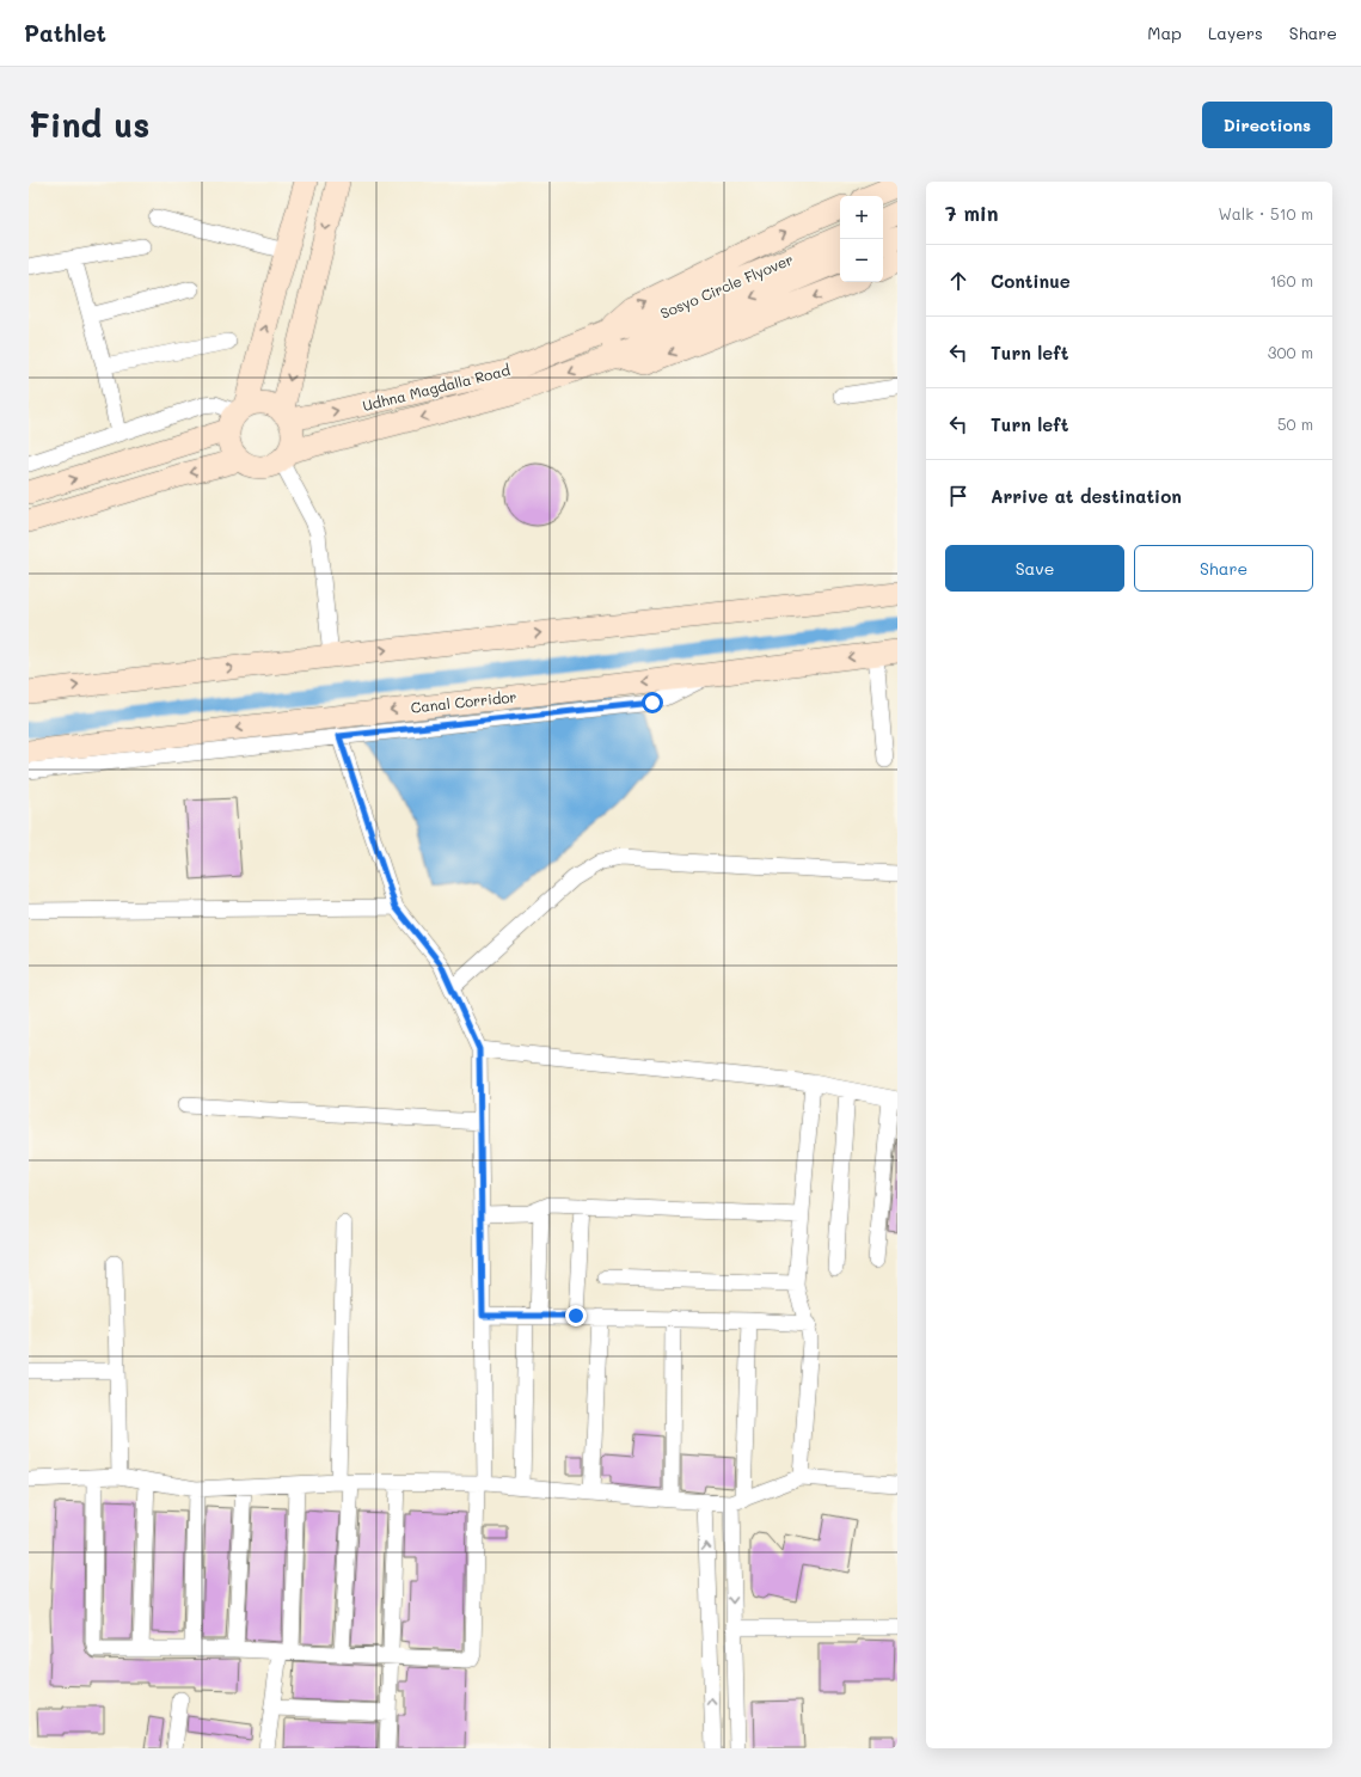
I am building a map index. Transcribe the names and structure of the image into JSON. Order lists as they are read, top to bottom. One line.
{"streets":{"street":["Sosyo Circle Flyover","Udhna Magdalla Road","Canal Corridor"]},"crossings":[["Sosyo Circle Flyover","Udhna Magdalla Road"]],"one_way":["Udhna Magdalla Road"],"page":{"header":"Pathlet","nav":["Map","Layers","Share"],"buttons":["Directions",["Save","Share"]],"title":"Find us","heading":["7 min","Walk · 510 m"],"map_buttons":["+","−"],"list":[["Continue","160 m"],["Turn left","300 m"],["Turn left","50 m"],"Arrive at destination"]}}
